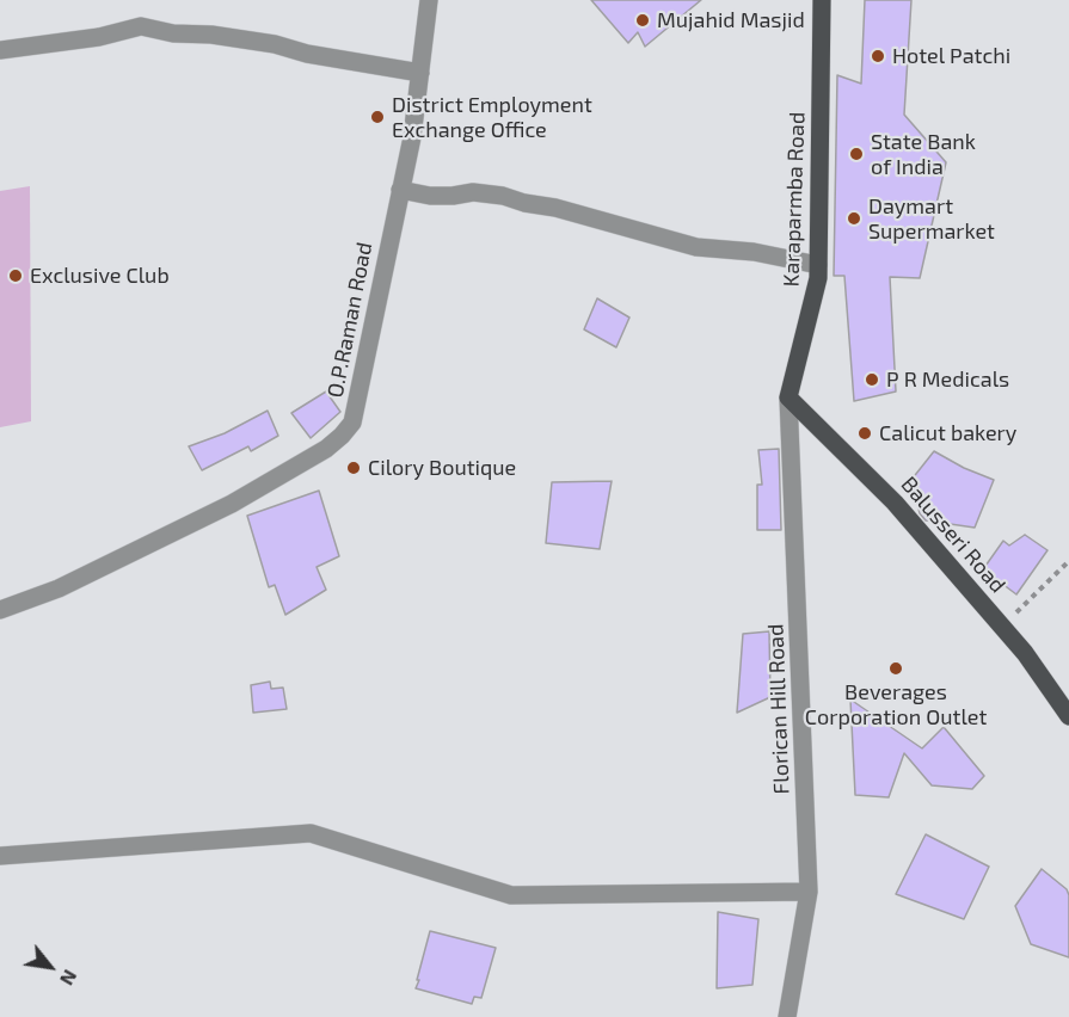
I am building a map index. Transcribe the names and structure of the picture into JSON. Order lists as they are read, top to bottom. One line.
{"streets":{"main road":["Karaparmba Road","Balusseri Road"],"street":["O.P.Raman Road","Florican Hill Road"]},"crossings":[["Karaparmba Road","Balusseri Road"],["Karaparmba Road","Florican Hill Road"],["Balusseri Road","Florican Hill Road"]],"places":["Mujahid Masjid","Hotel Patchi","District Employment Exchange Office","State Bank of India","Daymart Supermarket","Exclusive Club","P R Medicals","Calicut bakery","Cilory Boutique","Beverages Corporation Outlet"],"north":"bottom right"}
